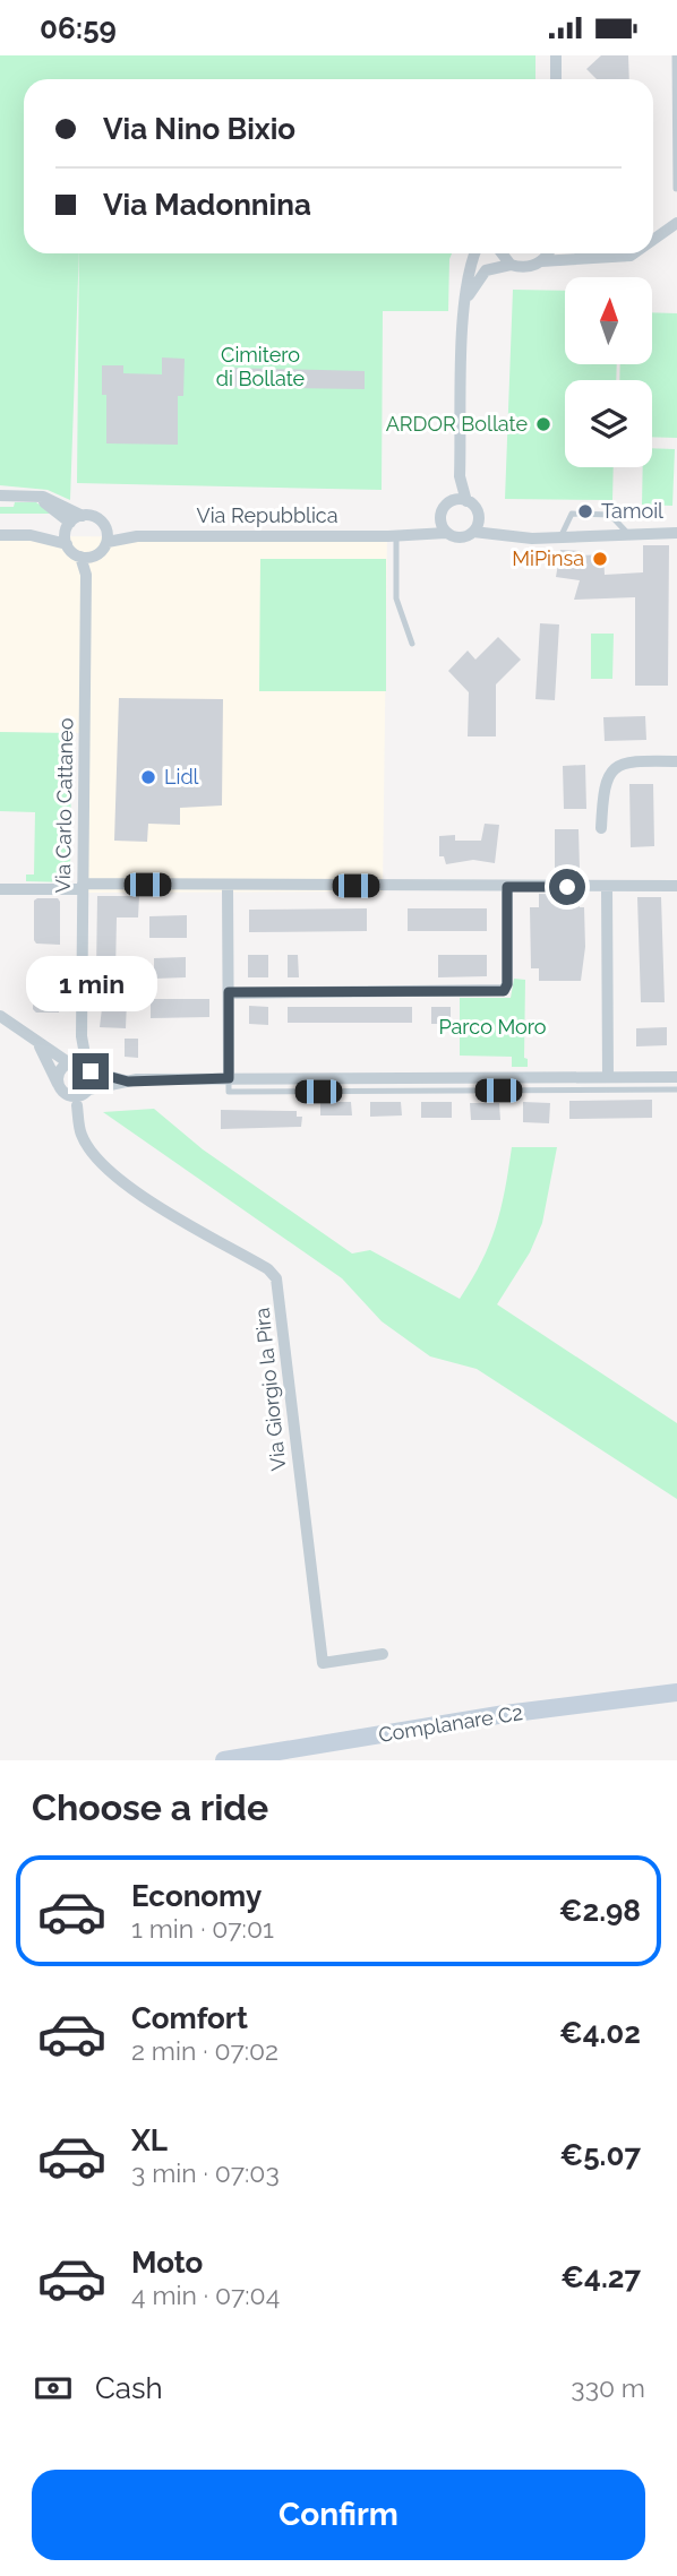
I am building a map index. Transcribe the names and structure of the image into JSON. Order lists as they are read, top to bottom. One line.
{"streets":{"street":["Via Repubblica","Via Carlo Cattaneo","Via Giorgio la Pira","Complanare C2"]},"crossings":[["Via Repubblica","Via Carlo Cattaneo"]],"parks":["Cimitero di Bollate","Parco Moro"],"places":["ARDOR Bollate","Tamoil","MiPinsa","Lidl"],"north":"top","page":{"status":"06:59","banner":["Via Nino Bixio","Via Madonnina"],"bubble":"1 min","heading":"Choose a ride","list":[{"name":"Economy","note":"1 min · 07:01","value":"€2.98"},{"name":"Comfort","note":"2 min · 07:02","value":"€4.02"},{"name":"XL","note":"3 min · 07:03","value":"€5.07"},{"name":"Moto","note":"4 min · 07:04","value":"€4.27"}],"pay":["Cash","330 m"],"buttons":"Confirm"}}
